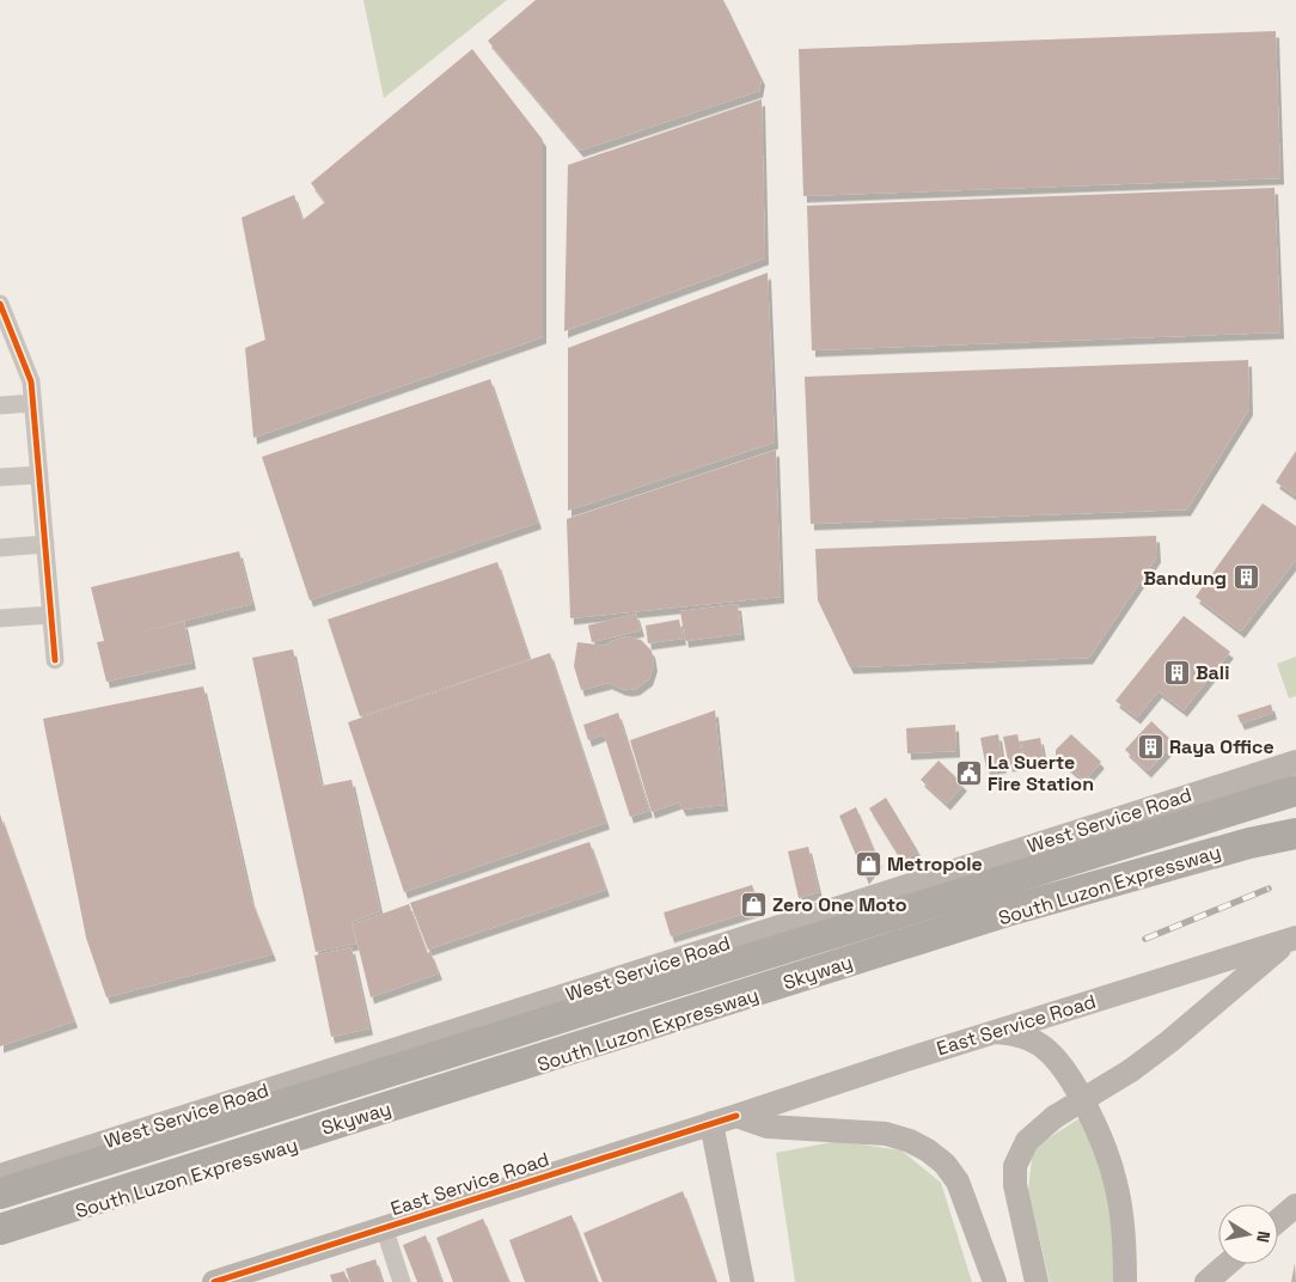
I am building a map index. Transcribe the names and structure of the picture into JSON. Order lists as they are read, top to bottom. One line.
{"streets":{"highway":["South Luzon Expressway","Skyway"],"main road":["West Service Road","East Service Road"]},"places":{"building":["Bandung","Bali","Raya Office"],"public building":["La Suerte Fire Station"],"shop":["Metropole","Zero One Moto"]},"north":"right"}
